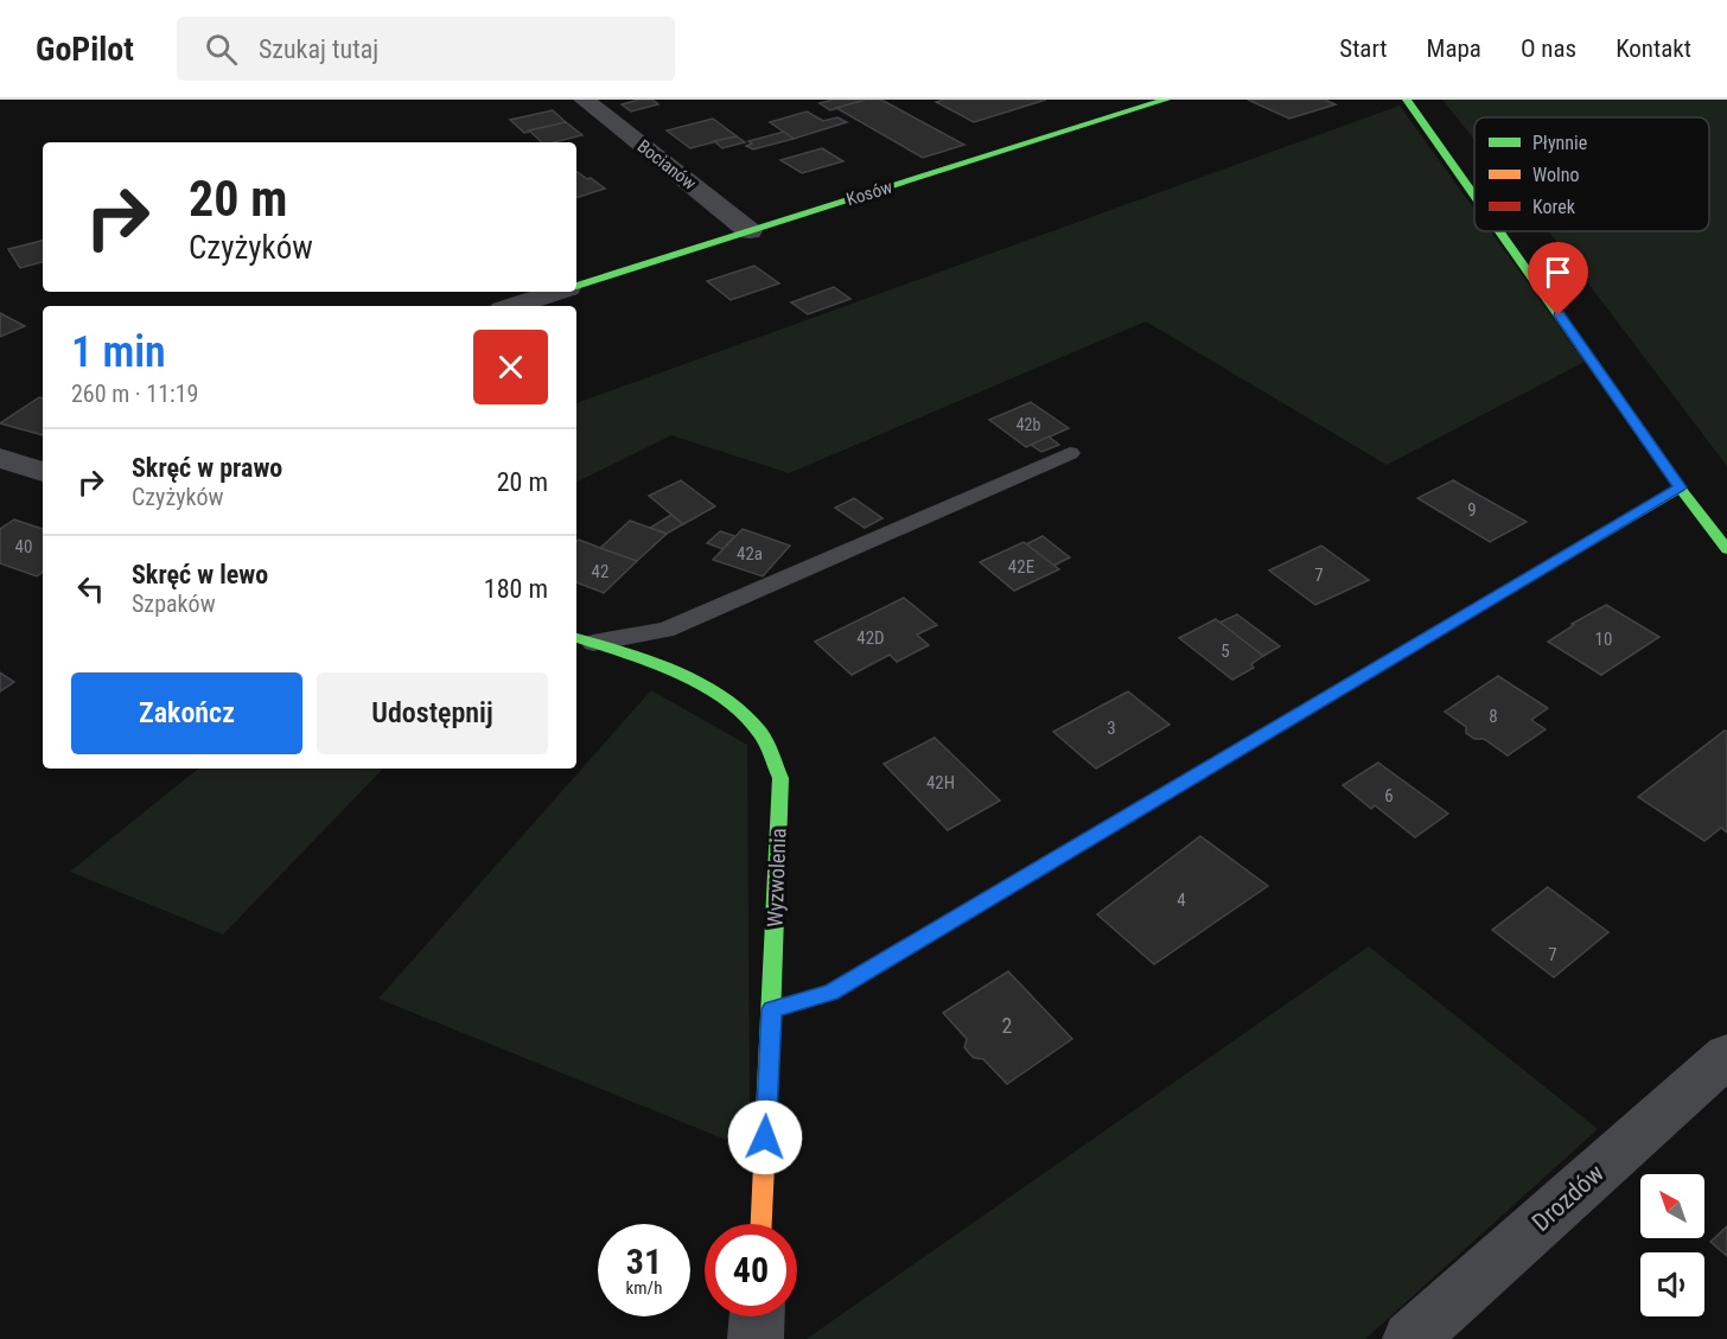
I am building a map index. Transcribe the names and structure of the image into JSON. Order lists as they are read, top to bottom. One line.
{"streets":{"street":["Bocianów","Kosów","Wyzwolenia","Drozdów"]},"crossings":[["Bocianów","Kosów"]],"house_numbers":["42b","9","40","42a","42E","42","7","42D","10","5","8","3","42H","6","4","7","2"],"legend":["Płynnie","Wolno","Korek"],"north":"top left","page":{"header":"GoPilot","search":"Szukaj tutaj","nav":["Start","Mapa","O nas","Kontakt"],"turn":["20 m","Czyżyków"],"heading":["1 min","260 m · 11:19"],"list":[{"name":"Skręć w prawo","note":"Czyżyków","value":"20 m"},{"name":"Skręć w lewo","note":"Szpaków","value":"180 m"}],"buttons":["Zakończ","Udostępnij"],"speed":"31 km/h","limit":"40"}}
